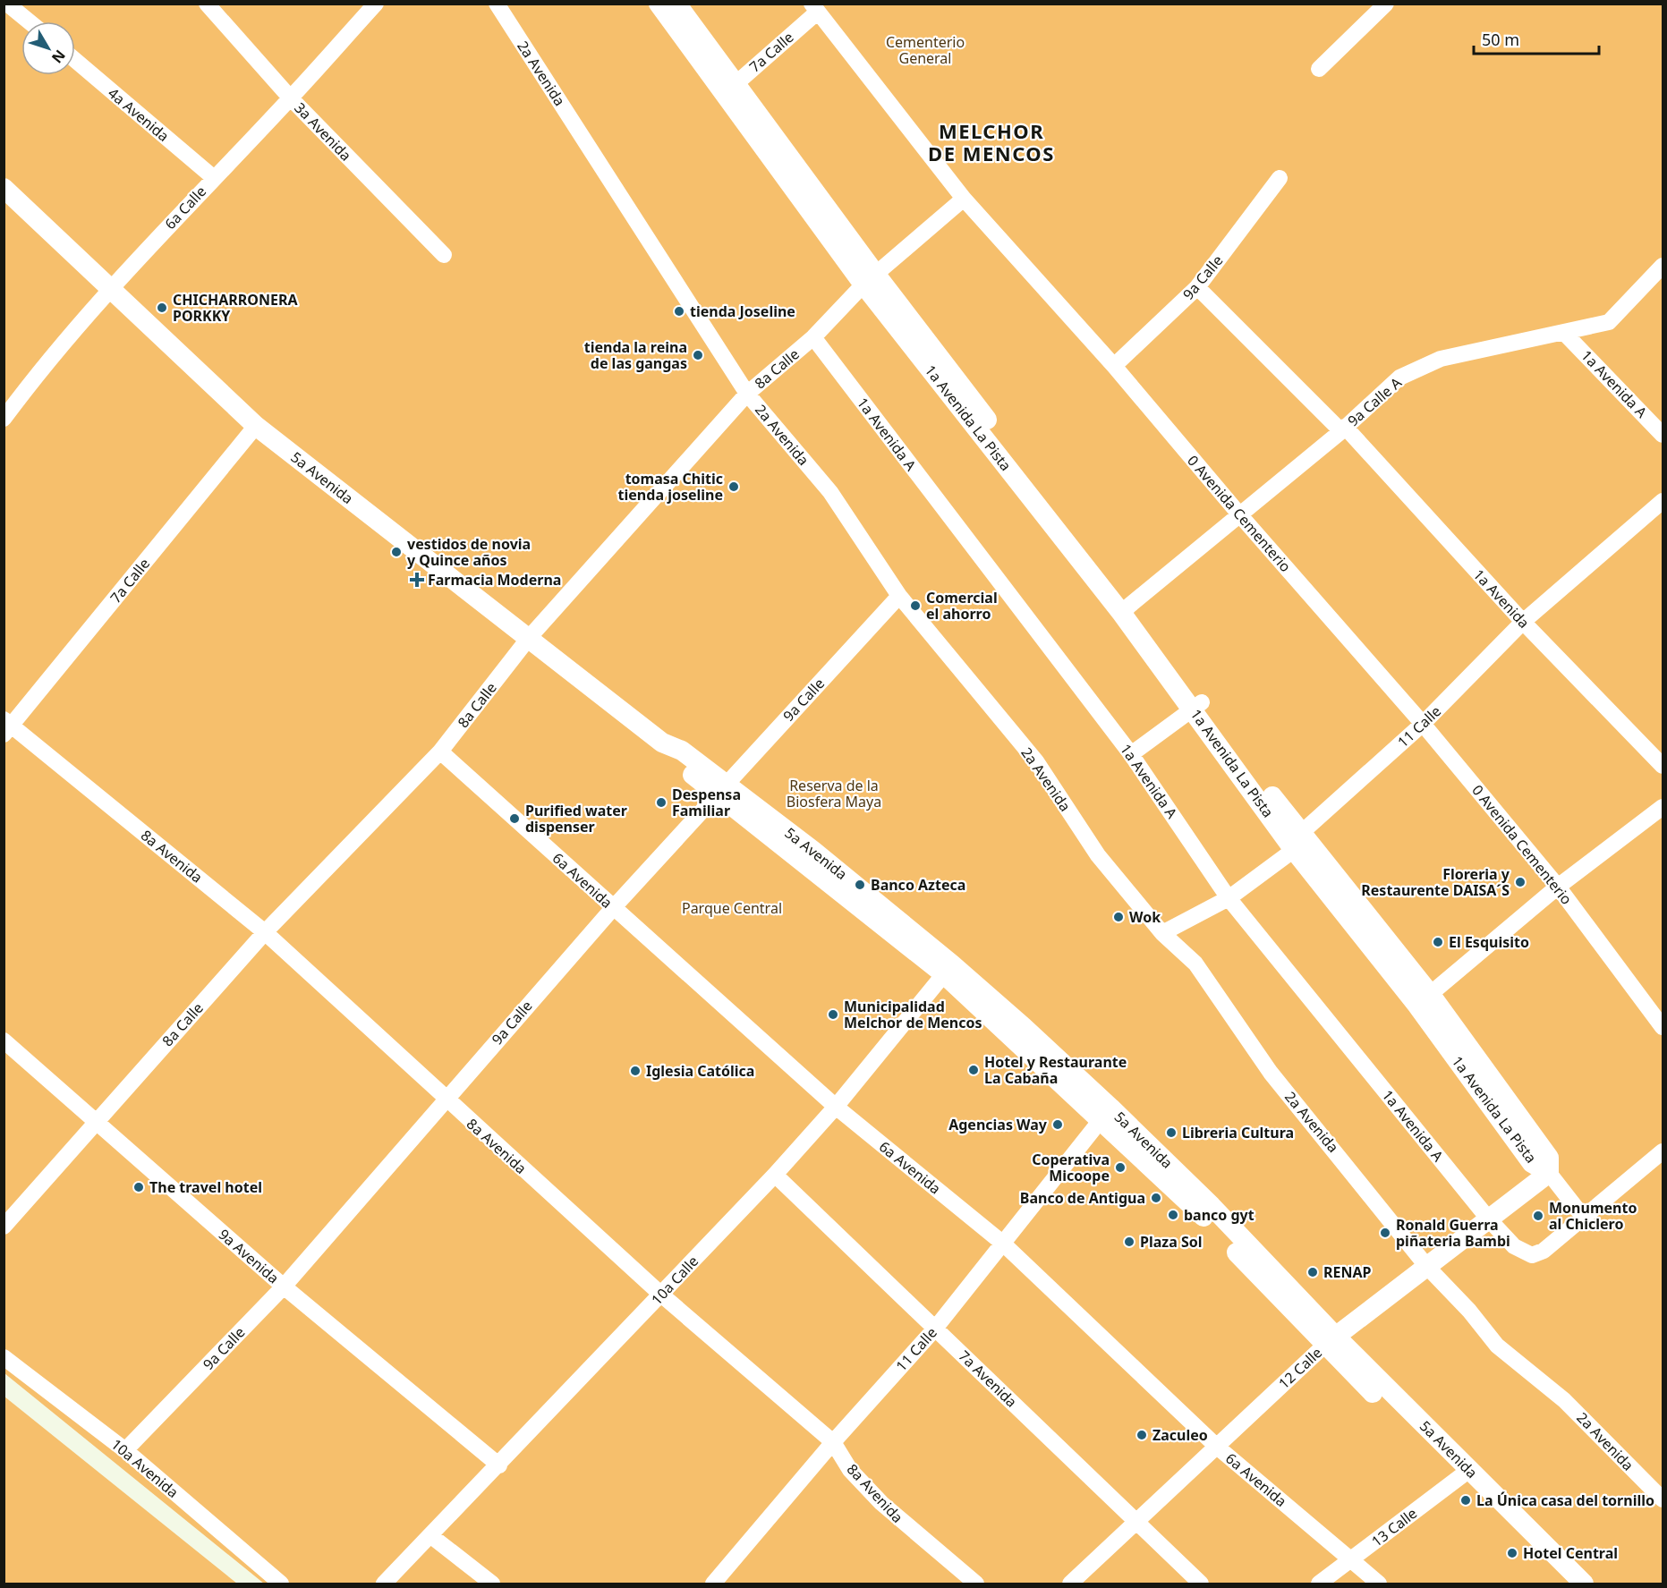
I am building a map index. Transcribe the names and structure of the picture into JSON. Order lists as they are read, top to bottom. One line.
{"streets":{"street":["7a Calle","2a Avenida","4a Avenida","3a Avenida","6a Calle","9a Calle","8a Calle","1a Avenida A","9a Calle A","1a Avenida La Pista","5a Avenida","0 Avenida Cementerio","1a Avenida","11 Calle","8a Avenida","6a Avenida","9a Avenida","10a Calle","12 Calle","7a Avenida","10a Avenida","13 Calle"]},"crossings":[["7a Calle","1a Avenida La Pista"],["7a Calle","5a Avenida"],["7a Calle","0 Avenida Cementerio"],["7a Calle","8a Avenida"],["2a Avenida","9a Calle"],["2a Avenida","8a Calle"],["2a Avenida","11 Calle"],["2a Avenida","12 Calle"],["4a Avenida","6a Calle"],["3a Avenida","6a Calle"],["6a Calle","5a Avenida"],["9a Calle","5a Avenida"],["9a Calle","0 Avenida Cementerio"],["9a Calle","1a Avenida"],["9a Calle","8a Avenida"],["9a Calle","6a Avenida"],["9a Calle","9a Avenida"],["9a Calle","10a Avenida"],["8a Calle","1a Avenida A"],["8a Calle","1a Avenida La Pista"],["8a Calle","5a Avenida"],["8a Calle","0 Avenida Cementerio"],["8a Calle","8a Avenida"],["8a Calle","6a Avenida"],["8a Calle","9a Avenida"],["1a Avenida A","9a Calle A"],["1a Avenida A","11 Calle"],["1a Avenida A","12 Calle"],["9a Calle A","1a Avenida La Pista"],["9a Calle A","0 Avenida Cementerio"],["9a Calle A","1a Avenida"],["1a Avenida La Pista","11 Calle"],["1a Avenida La Pista","12 Calle"],["5a Avenida","11 Calle"],["5a Avenida","10a Calle"],["5a Avenida","12 Calle"],["5a Avenida","13 Calle"],["0 Avenida Cementerio","11 Calle"],["1a Avenida","11 Calle"],["11 Calle","8a Avenida"],["11 Calle","6a Avenida"],["11 Calle","7a Avenida"],["8a Avenida","10a Calle"],["6a Avenida","10a Calle"],["6a Avenida","12 Calle"],["6a Avenida","13 Calle"],["9a Avenida","10a Calle"],["10a Calle","7a Avenida"],["12 Calle","7a Avenida"]],"districts":["MELCHOR DE MENCOS"],"parks":["Cementerio General","Reserva de la Biosfera Maya","Parque Central"],"places":{"other":["CHICHARRONERA PORKKY","tienda Joseline","tienda la reina de las gangas","tomasa Chitic tienda joseline","vestidos de novia y Quince años","Comercial el ahorro","Despensa Familiar","Purified water dispenser","Floreria y Restaurente DAISA´S","Banco Azteca","Wok","El Esquisito","Municipalidad Melchor de Mencos","Hotel y Restaurante La Cabaña","Iglesia Católica","Agencias Way","Libreria Cultura","Coperativa Micoope","The travel hotel","Banco de Antigua","banco gyt","Monumento al Chiclero","Ronald Guerra piñateria Bambi","Plaza Sol","RENAP","Zaculeo","La Única casa del tornillo","Hotel Central"],"health":["Farmacia Moderna"]},"scale_bar":"50 m","north":"bottom right"}
